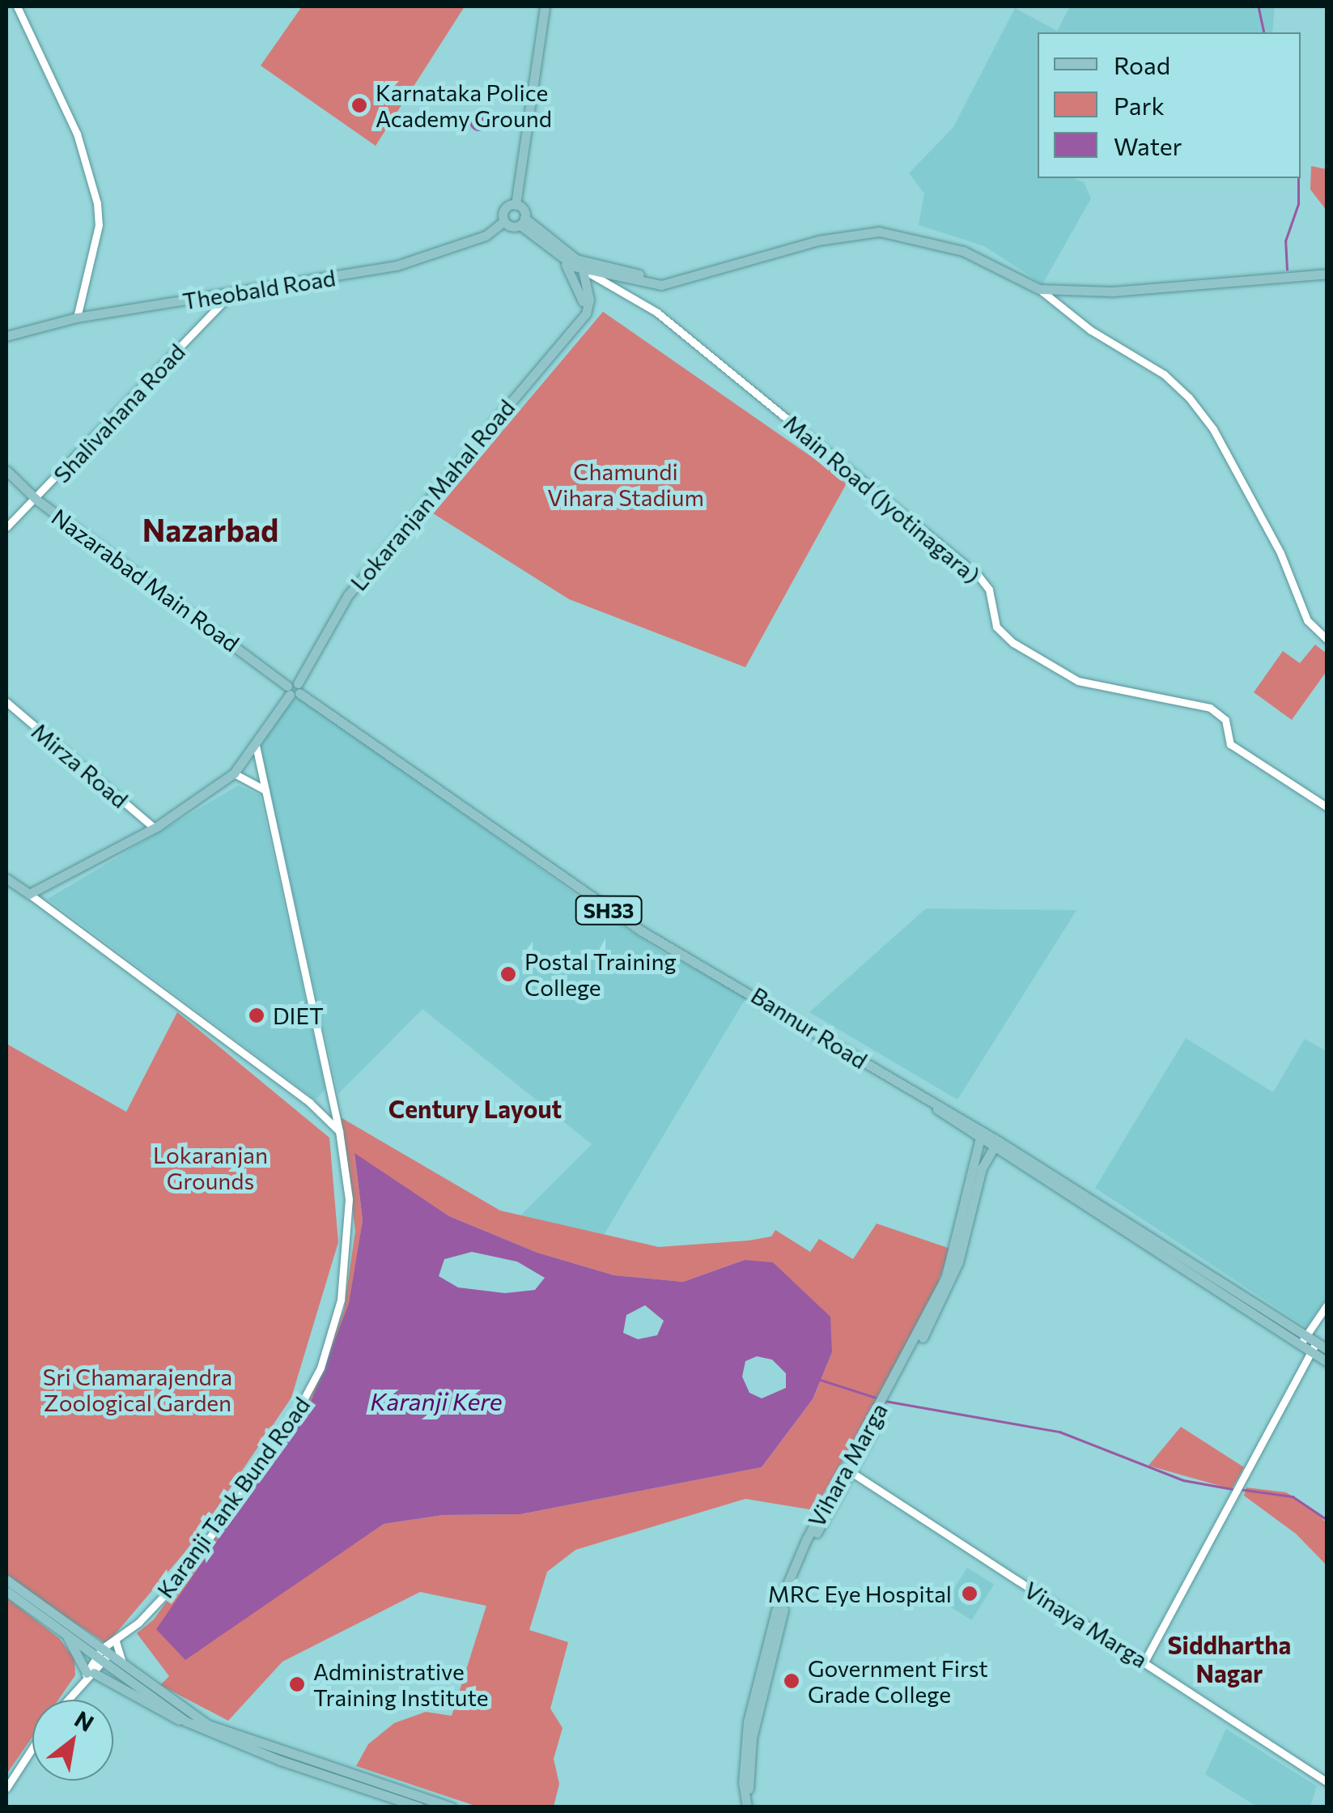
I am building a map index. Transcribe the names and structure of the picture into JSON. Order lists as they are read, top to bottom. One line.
{"streets":{"main road":["Theobald Road","Lokaranjan Mahal Road","Nazarabad Main Road","SH33","Bannur Road","Vihara Marga"],"street":["Shalivahana Road","Main Road (Jyotinagara)","Mirza Road","Karanji Tank Bund Road","Vinaya Marga"]},"crossings":[["Theobald Road","Shalivahana Road"],["Shalivahana Road","Nazarabad Main Road"],["Lokaranjan Mahal Road","Nazarabad Main Road"],["Lokaranjan Mahal Road","Mirza Road"],["Lokaranjan Mahal Road","Bannur Road"],["Lokaranjan Mahal Road","Karanji Tank Bund Road"],["Nazarabad Main Road","Bannur Road"],["Bannur Road","Vihara Marga"],["Vihara Marga","Vinaya Marga"]],"districts":["Nazarbad","Century Layout","Siddhartha Nagar"],"water":["Karanji Kere"],"parks":["Chamundi Vihara Stadium","Lokaranjan Grounds","Sri Chamarajendra Zoological Garden"],"places":["Karnataka Police Academy Ground","Postal Training College","DIET","MRC Eye Hospital","Government First Grade College","Administrative Training Institute"],"legend":["Road","Park","Water"],"north":"top right"}
